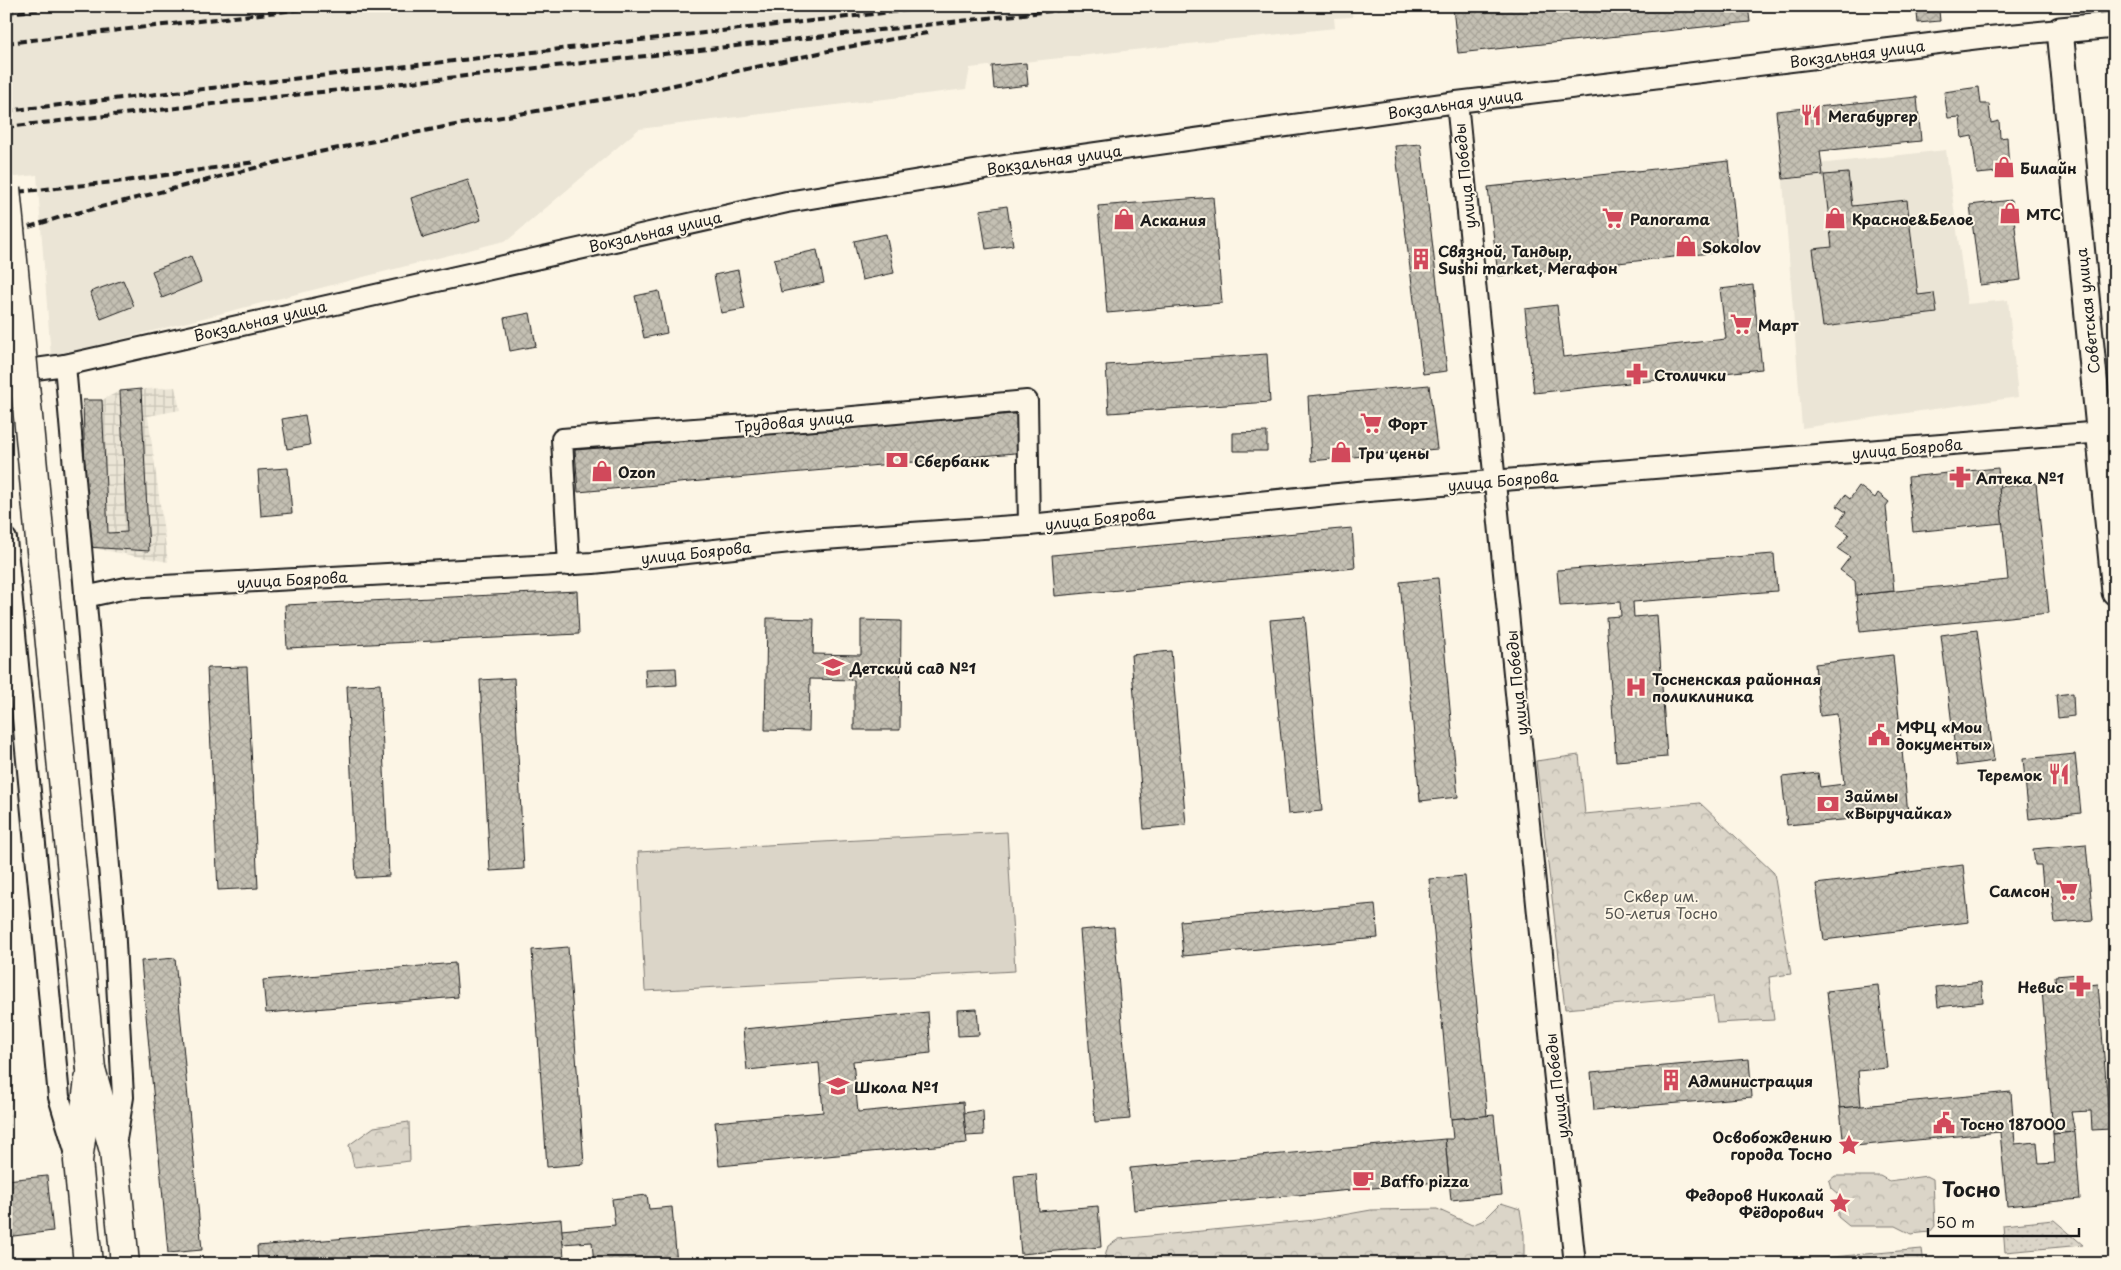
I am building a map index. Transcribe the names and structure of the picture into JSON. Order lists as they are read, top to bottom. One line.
{"streets":{"street":["Вокзальная улица","улица Победы","Советская улица","Трудовая улица","улица Боярова"]},"crossings":[["Вокзальная улица","улица Победы"],["Вокзальная улица","Советская улица"],["улица Победы","улица Боярова"],["Советская улица","улица Боярова"],["Трудовая улица","улица Боярова"]],"districts":["Тосно"],"parks":["Сквер им. 50-летия Тосно"],"places":{"restaurant":["Мегабургер","Теремок"],"shop":["Билайн","МТС","Красное&Белое","Аскания","Sokolov","Три цены","Ozon"],"supermarket":["Panorama","Март","Форт","Самсон"],"building":["Связной, Тандыр, Sushi market, Мегафон","Администрация"],"pharmacy":["Столички","Аптека №1","Невис"],"bank":["Сбербанк","Займы «Выручайка»"],"school or university":["Детский сад №1","Школа №1"],"hospital":["Тосненская районная поликлиника"],"public building":["МФЦ «Мои документы»","Тосно 187000"],"place":["Освобождению города Тосно","Федоров Николай Фёдорович"],"cafe":["Baffo pizza"]},"scale_bar":"50 m"}
